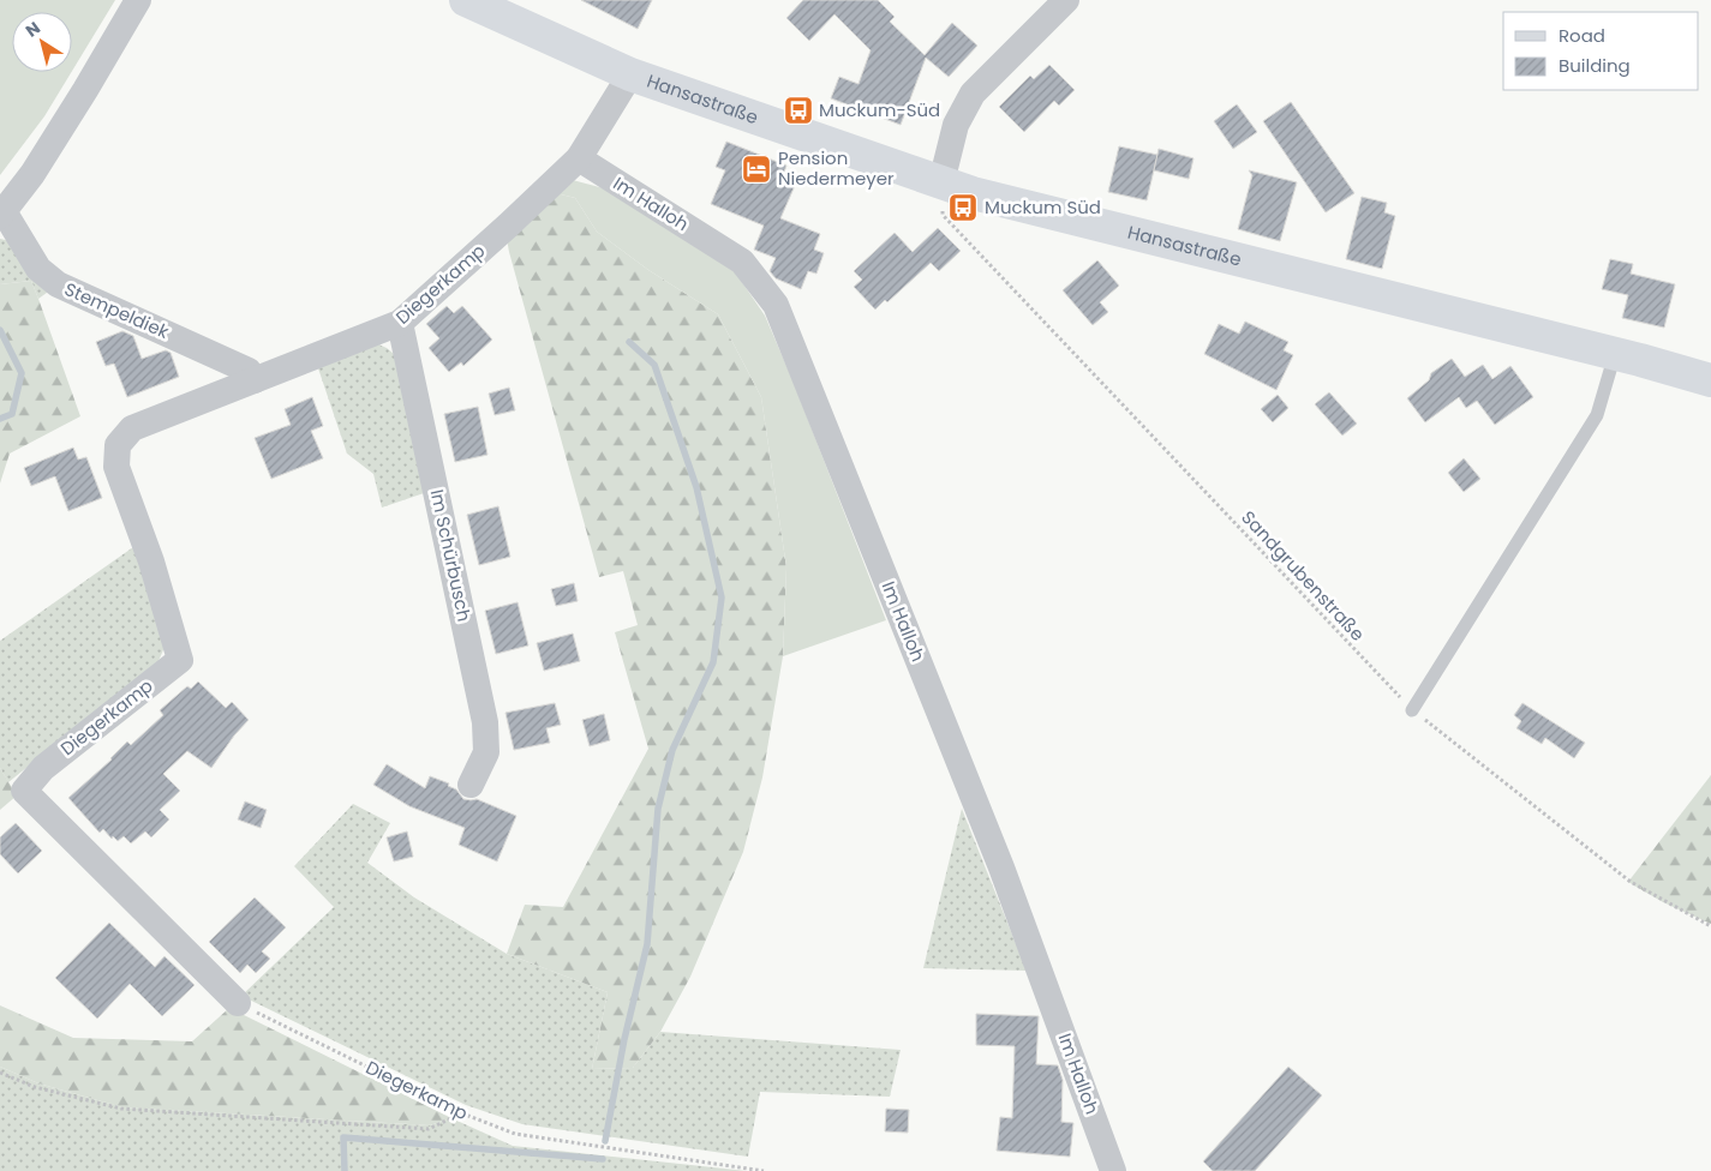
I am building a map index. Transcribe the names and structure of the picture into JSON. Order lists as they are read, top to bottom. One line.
{"streets":{"main road":["Hansastraße"],"street":["Im Halloh","Diegerkamp","Stempeldiek","Im Schürbusch"],"path":["Sandgrubenstraße"]},"crossings":[["Hansastraße","Diegerkamp"],["Hansastraße","Sandgrubenstraße"],["Im Halloh","Diegerkamp"],["Diegerkamp","Stempeldiek"],["Diegerkamp","Im Schürbusch"]],"places":{"bus stop":["Muckum-Süd","Muckum Süd"],"hotel":["Pension Niedermeyer"]},"legend":["Road","Building"],"north":"top left"}
